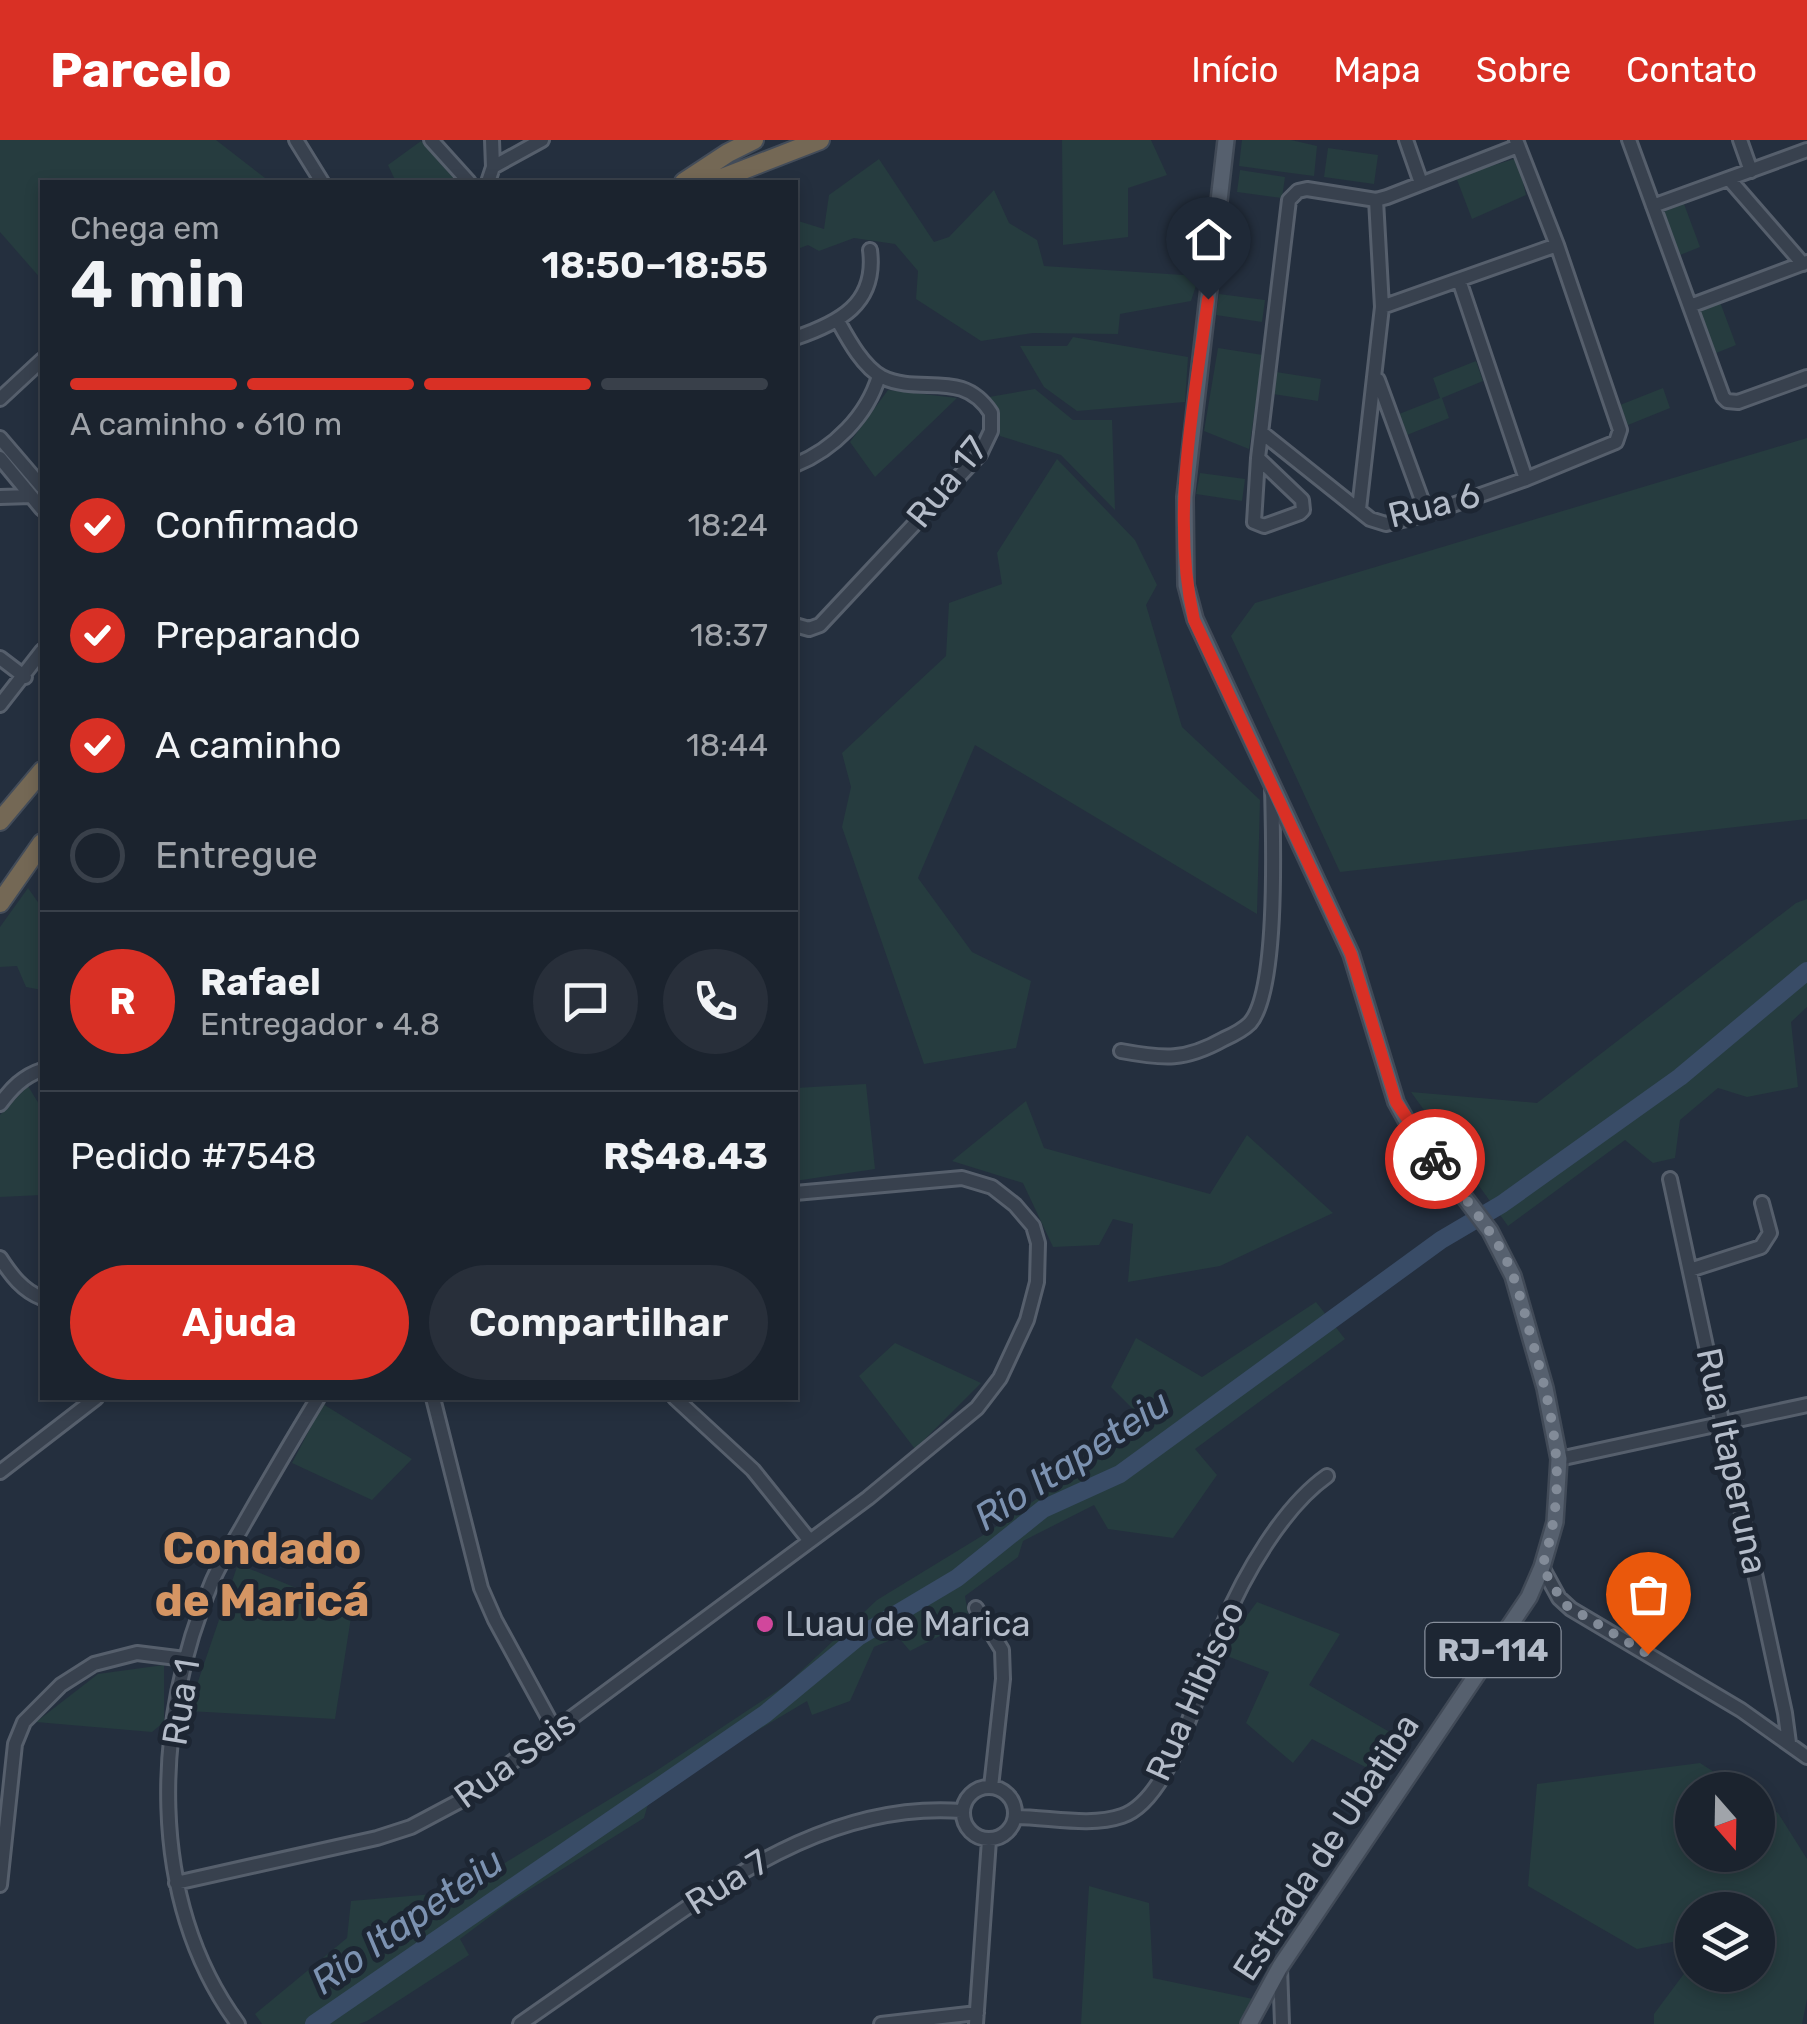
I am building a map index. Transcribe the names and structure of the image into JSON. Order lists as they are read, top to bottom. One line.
{"streets":{"main road":["RJ-114","Estrada de Ubatiba"],"street":["Rua 17","Rua 6","Rua Itaperuna","Rua Hibisco","Rua 1","Rua Seis","Rua 7"]},"crossings":[["Rua Hibisco","Rua 7"],["Rua 1","Rua Seis"]],"districts":["Condado de Maricá"],"water":["Rio Itapeteiu"],"places":["Luau de Marica"],"north":"bottom","page":{"header":"Parcelo","nav":["Início","Mapa","Sobre","Contato"],"heading":["4 min","Chega em","18:50–18:55"],"panel":["Rafael","Entregador · 4.8","Pedido #7548","R$48.43"],"bar":"A caminho · 610 m","list":[["Confirmado","18:24"],["Preparando","18:37"],["A caminho","18:44"],"Entregue"],"round":"R","buttons":["Ajuda","Compartilhar"]}}
